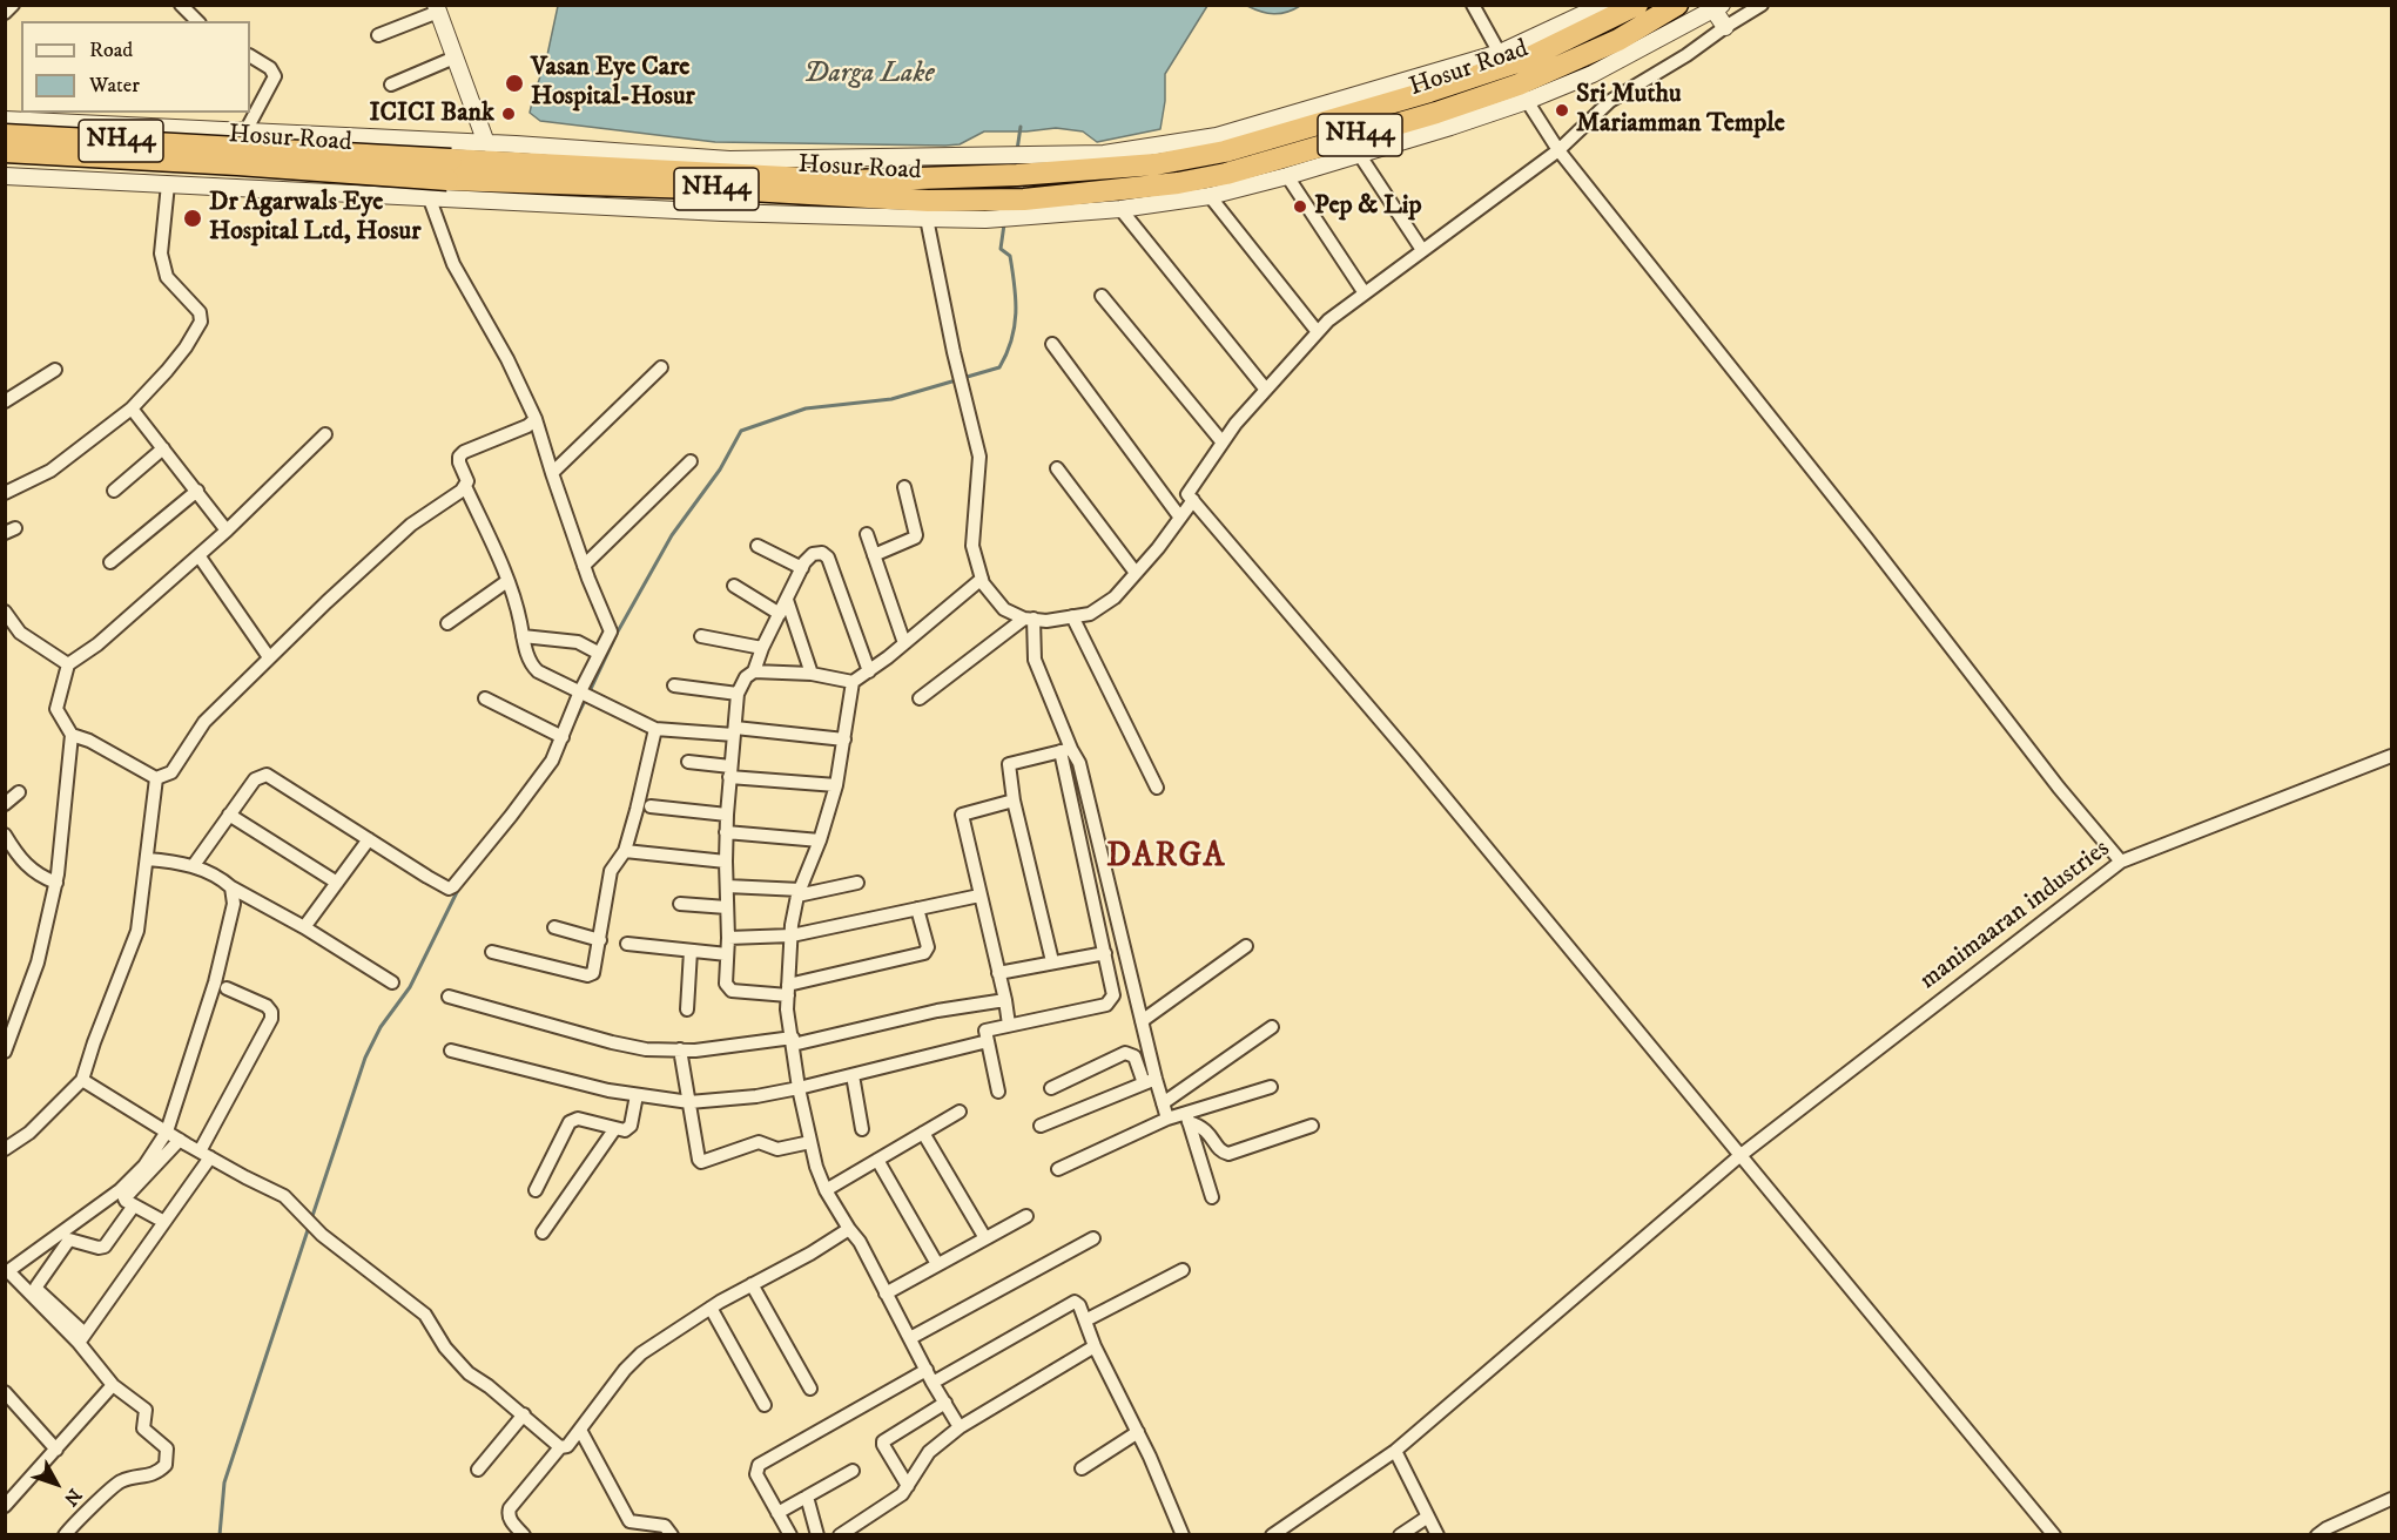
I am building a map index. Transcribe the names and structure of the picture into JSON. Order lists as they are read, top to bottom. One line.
{"streets":{"highway":["Hosur Road","NH44"],"street":["manimaaran industries"]},"districts":["DARGA"],"water":["Darga Lake"],"places":["Vasan Eye Care Hospital-Hosur","Sri Muthu Mariamman Temple","ICICI Bank","Pep & Lip","Dr Agarwals Eye Hospital Ltd, Hosur"],"legend":["Road","Water"],"north":"bottom right"}
